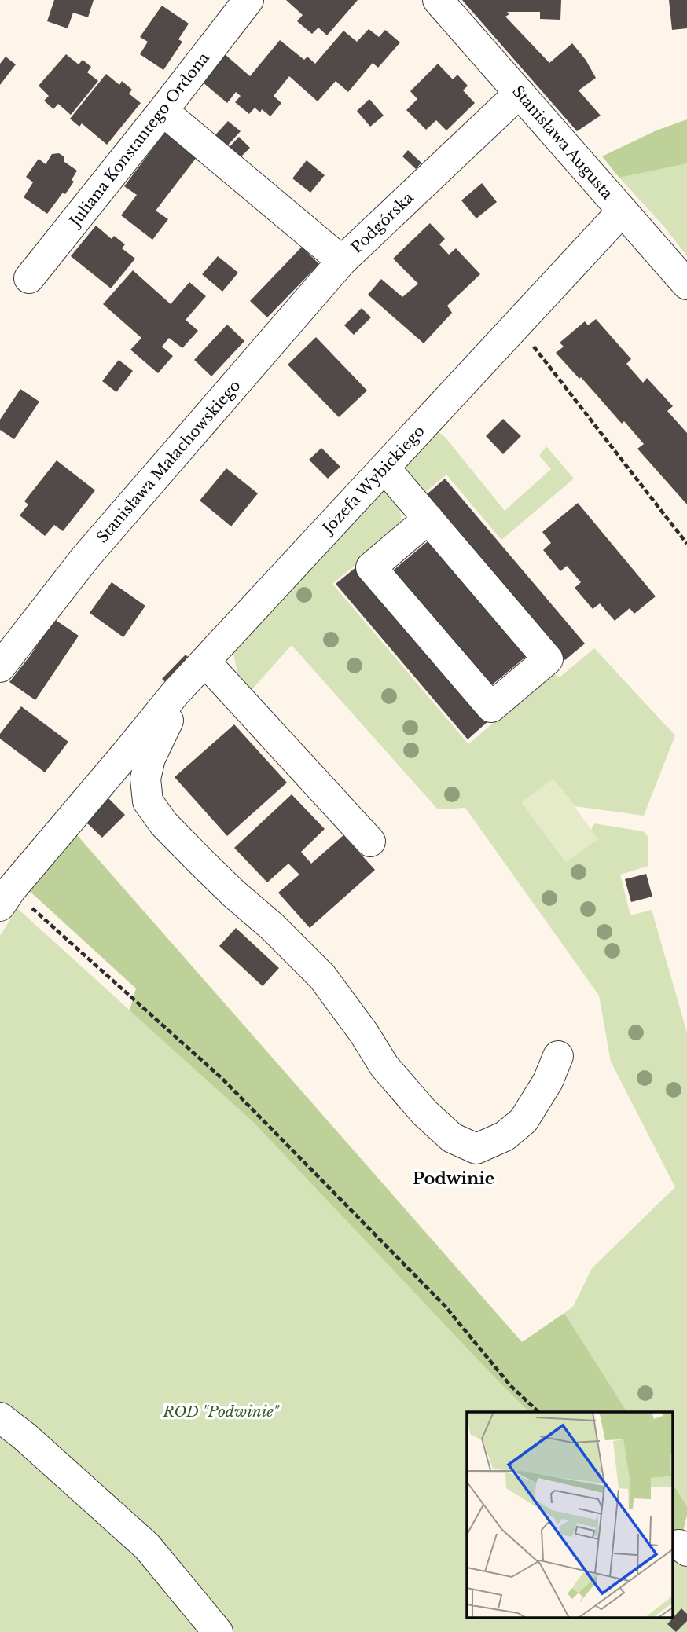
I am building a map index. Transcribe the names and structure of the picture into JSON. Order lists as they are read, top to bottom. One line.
{"streets":{"street":["Juliana Konstantego Ordona","Stanisława Augusta","Podgórska","Stanisława Małachowskiego","Józefa Wybickiego"]},"crossings":[["Juliana Konstantego Ordona","Podgórska"],["Stanisława Augusta","Podgórska"],["Stanisława Augusta","Józefa Wybickiego"],["Podgórska","Stanisława Małachowskiego"]],"districts":["Podwinie"],"parks":["ROD \"Podwinie\""]}
